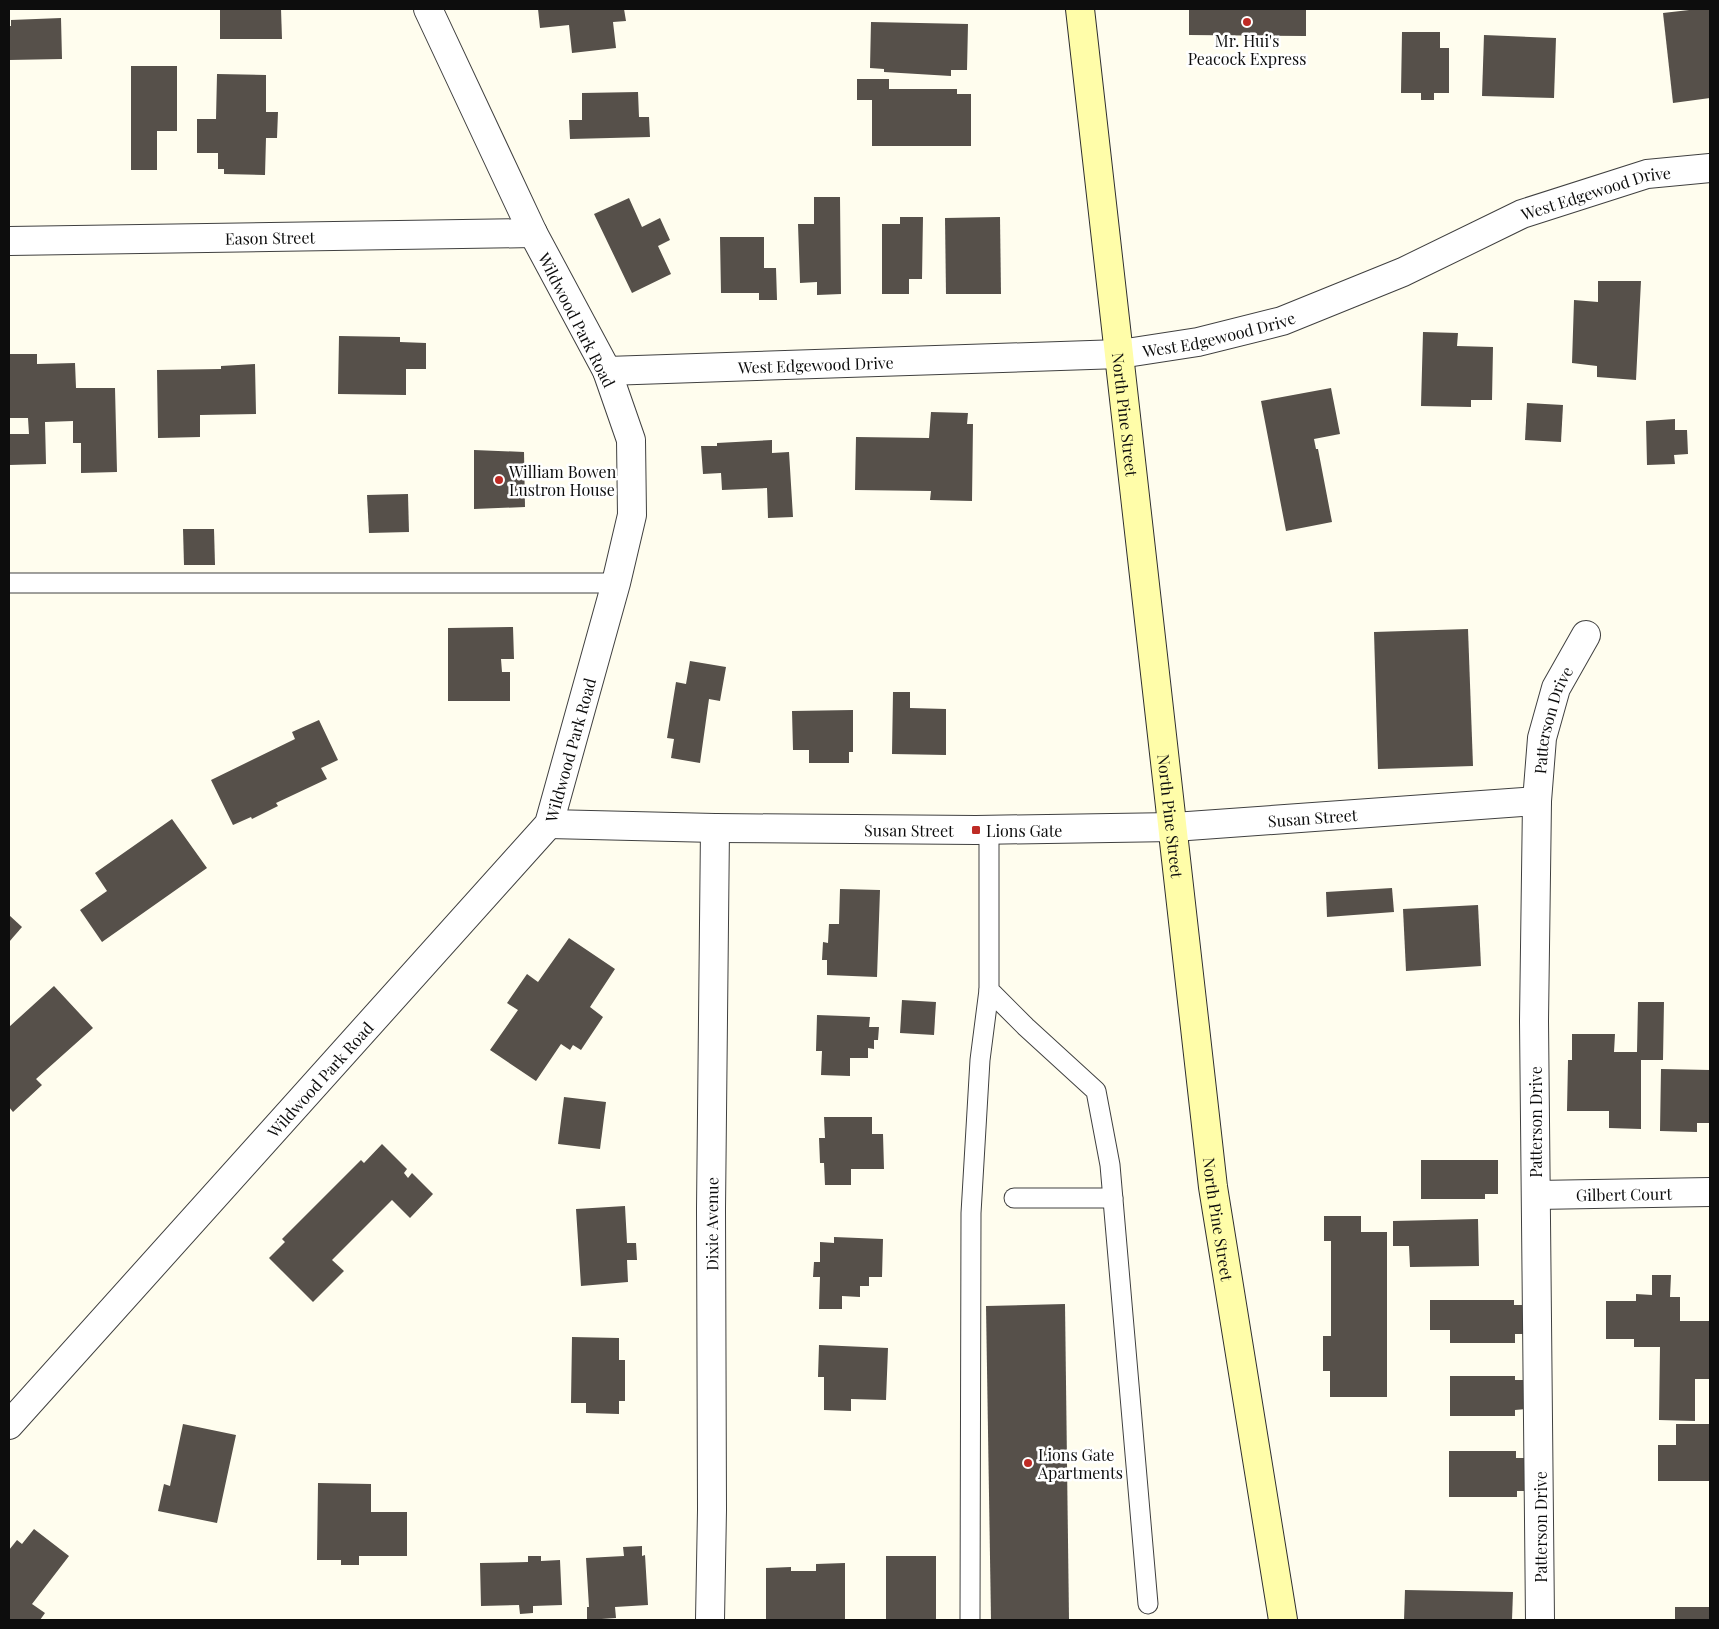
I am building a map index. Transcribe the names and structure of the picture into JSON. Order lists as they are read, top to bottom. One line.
{"streets":{"main road":["North Pine Street"],"street":["West Edgewood Drive","Eason Street","Wildwood Park Road","Patterson Drive","Susan Street","Gilbert Court","Dixie Avenue"]},"crossings":[["West Edgewood Drive","Wildwood Park Road"],["West Edgewood Drive","North Pine Street"],["Eason Street","Wildwood Park Road"],["Wildwood Park Road","Susan Street"],["North Pine Street","Susan Street"],["Patterson Drive","Susan Street"],["Patterson Drive","Gilbert Court"],["Susan Street","Dixie Avenue"]],"places":{"other":["Mr. Hui's Peacock Express","William Bowen Lustron House","Lions Gate Apartments"],"transit":["Lions Gate"]}}
